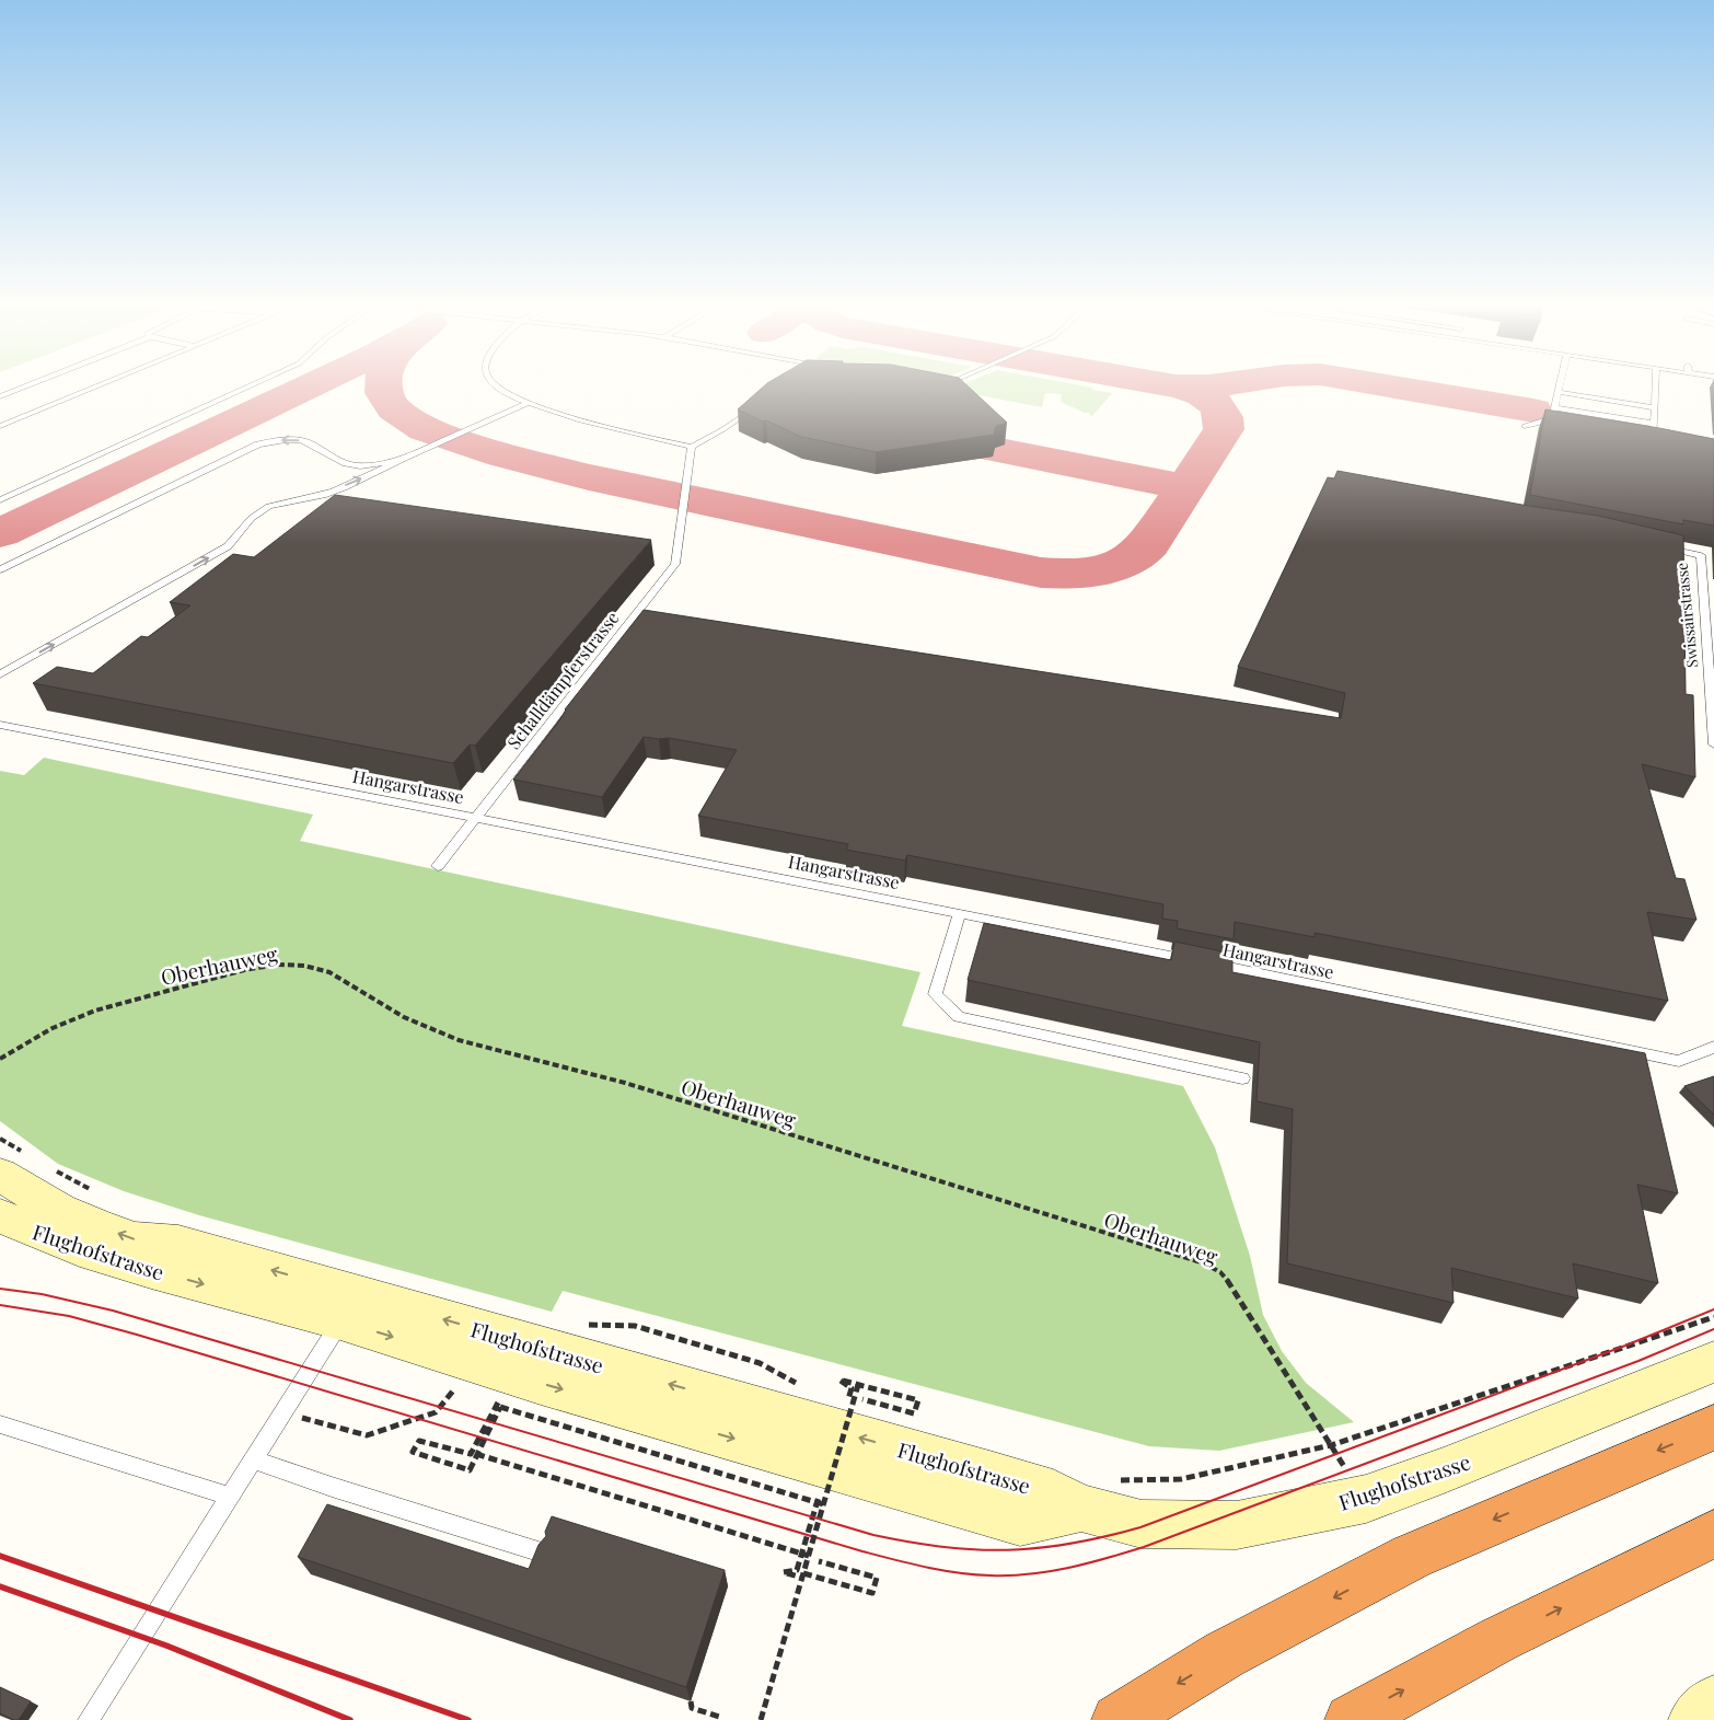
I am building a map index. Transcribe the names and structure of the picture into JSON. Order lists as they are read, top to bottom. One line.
{"streets":{"main road":["Flughofstrasse"],"lane":["Swissairstrasse","Schalldämpferstrasse","Hangarstrasse"],"path":["Oberhauweg"]},"crossings":[["Schalldämpferstrasse","Hangarstrasse"],["Oberhauweg","Flughofstrasse"]]}
